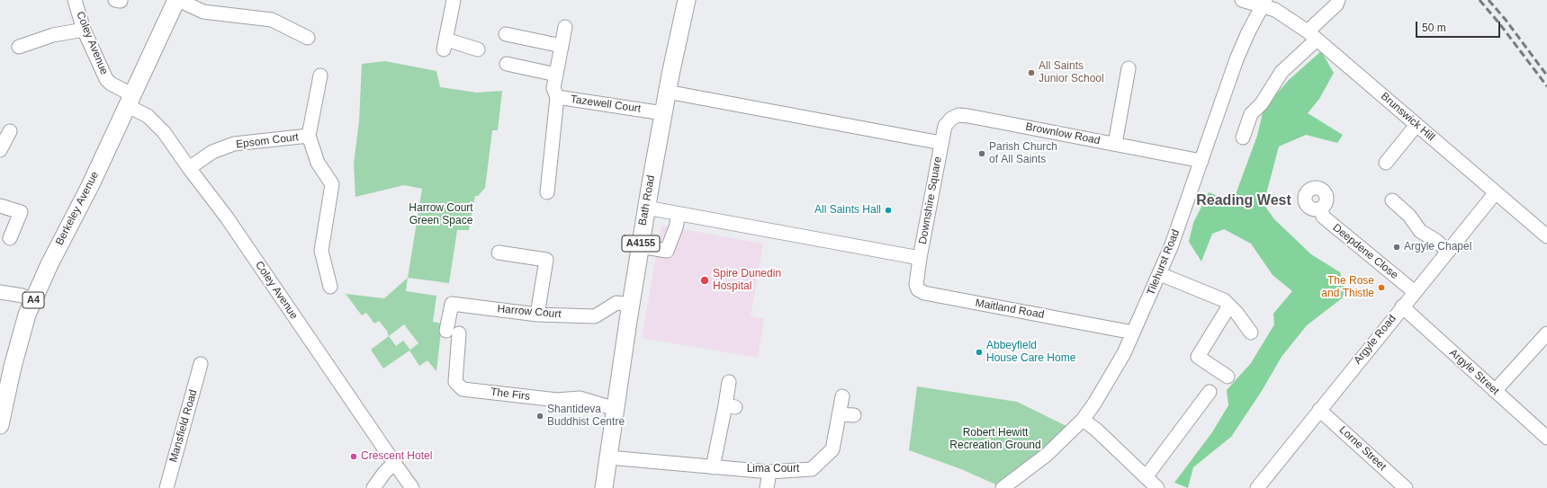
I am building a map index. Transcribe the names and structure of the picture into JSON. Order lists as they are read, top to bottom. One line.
{"streets":{"main road":["Bath Road","Berkeley Avenue","A4155","A4"],"street":["Coley Avenue","Tazewell Court","Brunswick Hill","Brownlow Road","Epsom Court","Downshire Square","Deepdene Close","Tilehurst Road","Maitland Road","Harrow Court","Argyle Road","Argyle Street","The Firs","Mansfield Road","Lorne Street","Lima Court"]},"crossings":[["Coley Avenue","Epsom Court"],["Coley Avenue","Berkeley Avenue"],["Tazewell Court","Bath Road"],["Brunswick Hill","Tilehurst Road"],["Brunswick Hill","Argyle Road"],["Brownlow Road","Downshire Square"],["Brownlow Road","Tilehurst Road"],["Bath Road","Downshire Square"],["Bath Road","Harrow Court"],["Bath Road","The Firs"],["Bath Road","Lima Court"],["Downshire Square","Maitland Road"],["Deepdene Close","Argyle Road"],["Tilehurst Road","Maitland Road"],["Harrow Court","The Firs"],["Argyle Road","Argyle Street"],["Argyle Road","Lorne Street"]],"districts":["Reading West"],"parks":["Harrow Court Green Space","Robert Hewitt Recreation Ground"],"places":["All Saints Junior School","Parish Church of All Saints","All Saints Hall","Argyle Chapel","Spire Dunedin Hospital","The Rose and Thistle","Abbeyfield House Care Home","Shantideva Buddhist Centre","Crescent Hotel"],"scale_bar":"50 m"}
